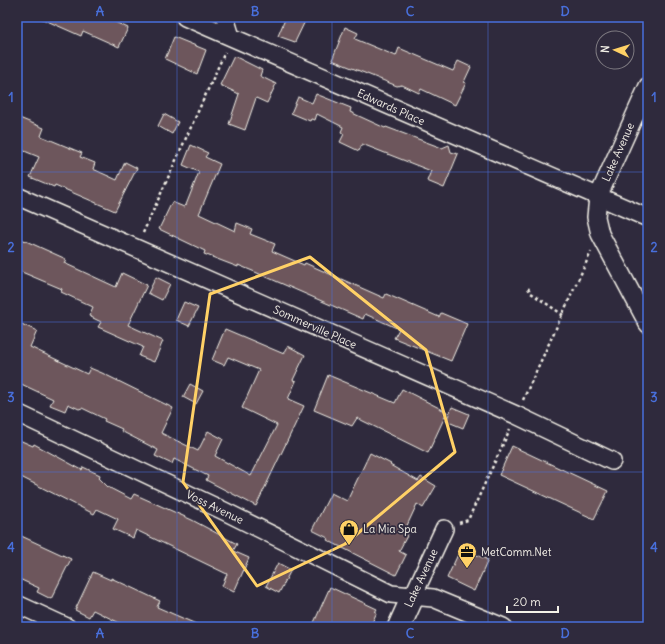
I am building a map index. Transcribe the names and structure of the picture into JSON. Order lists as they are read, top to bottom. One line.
{"streets":{"street":["Edwards Place","Lake Avenue","Sommerville Place","Voss Avenue"]},"crossings":[["Edwards Place","Lake Avenue"],["Lake Avenue","Voss Avenue"]],"places":{"shop":["La Mia Spa"],"office":["MetComm.Net"]},"scale_bar":"20 m","north":"left","grid":{"columns":["A","B","C","D"],"rows":["1","2","3","4"]}}
